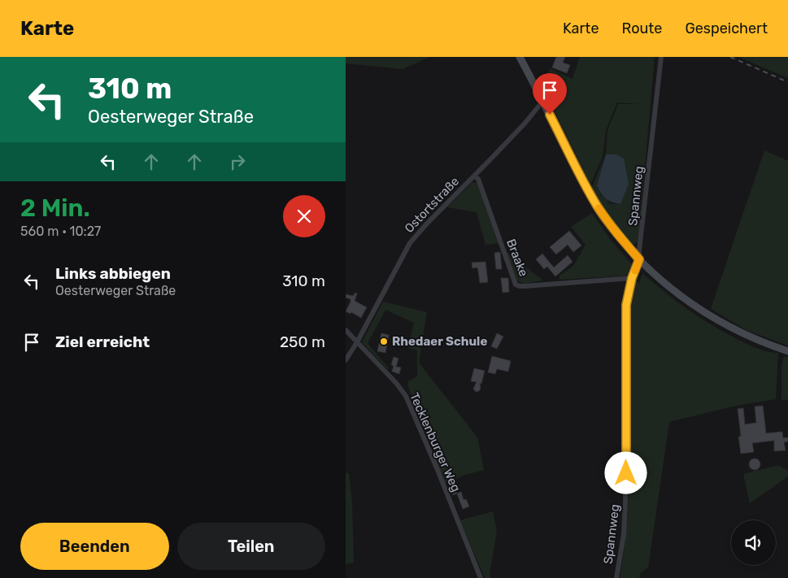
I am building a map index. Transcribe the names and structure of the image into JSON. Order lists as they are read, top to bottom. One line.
{"streets":{"street":["Spannweg","Ostortstraße","Braake","Tecklenburger Weg"]},"crossings":[["Spannweg","Braake"],["Ostortstraße","Braake"],["Ostortstraße","Tecklenburger Weg"]],"places":["Rhedaer Schule"],"page":{"header":"Karte","nav":["Karte","Route","Gespeichert"],"turn":["310 m","Oesterweger Straße"],"heading":["2 Min.","560 m · 10:27"],"list":[{"name":"Links abbiegen","note":"Oesterweger Straße","value":"310 m"},{"name":"Ziel erreicht","value":"250 m"}],"buttons":["Beenden","Teilen"]}}
